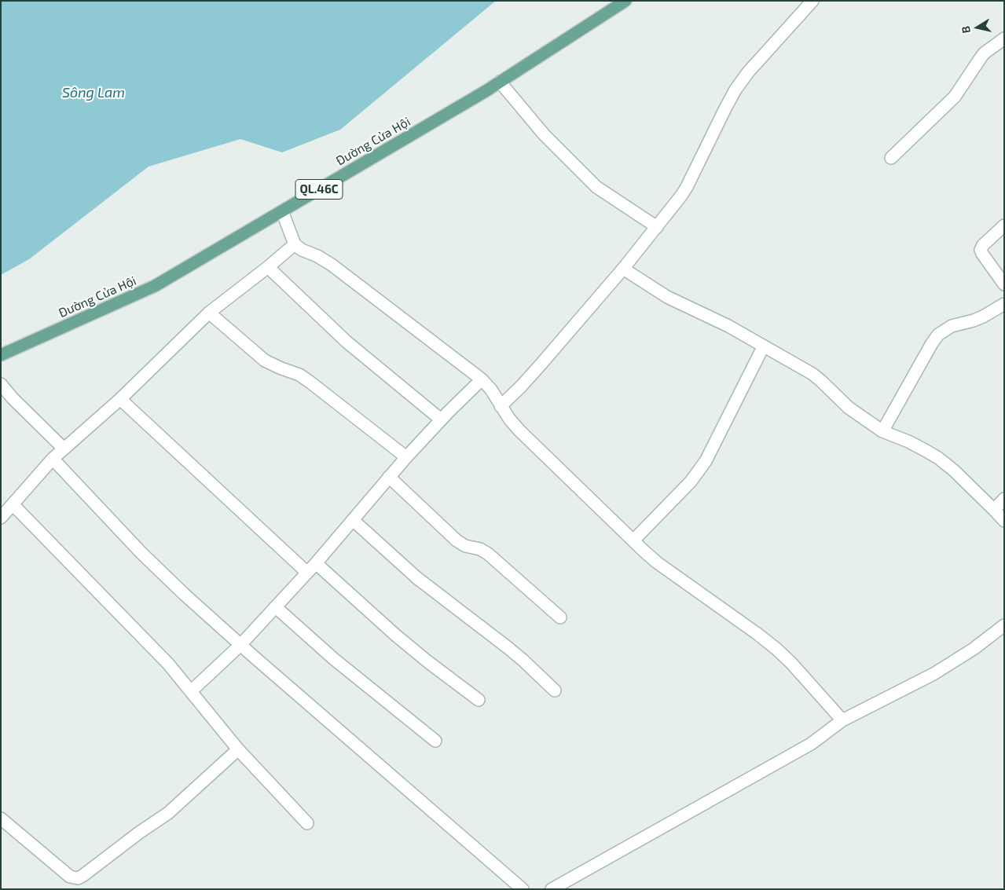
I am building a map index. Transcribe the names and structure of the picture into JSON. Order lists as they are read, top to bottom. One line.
{"streets":{"main road":["Đường Cửa Hội","QL.46C"]},"water":["Sông Lam"],"north":"left"}
